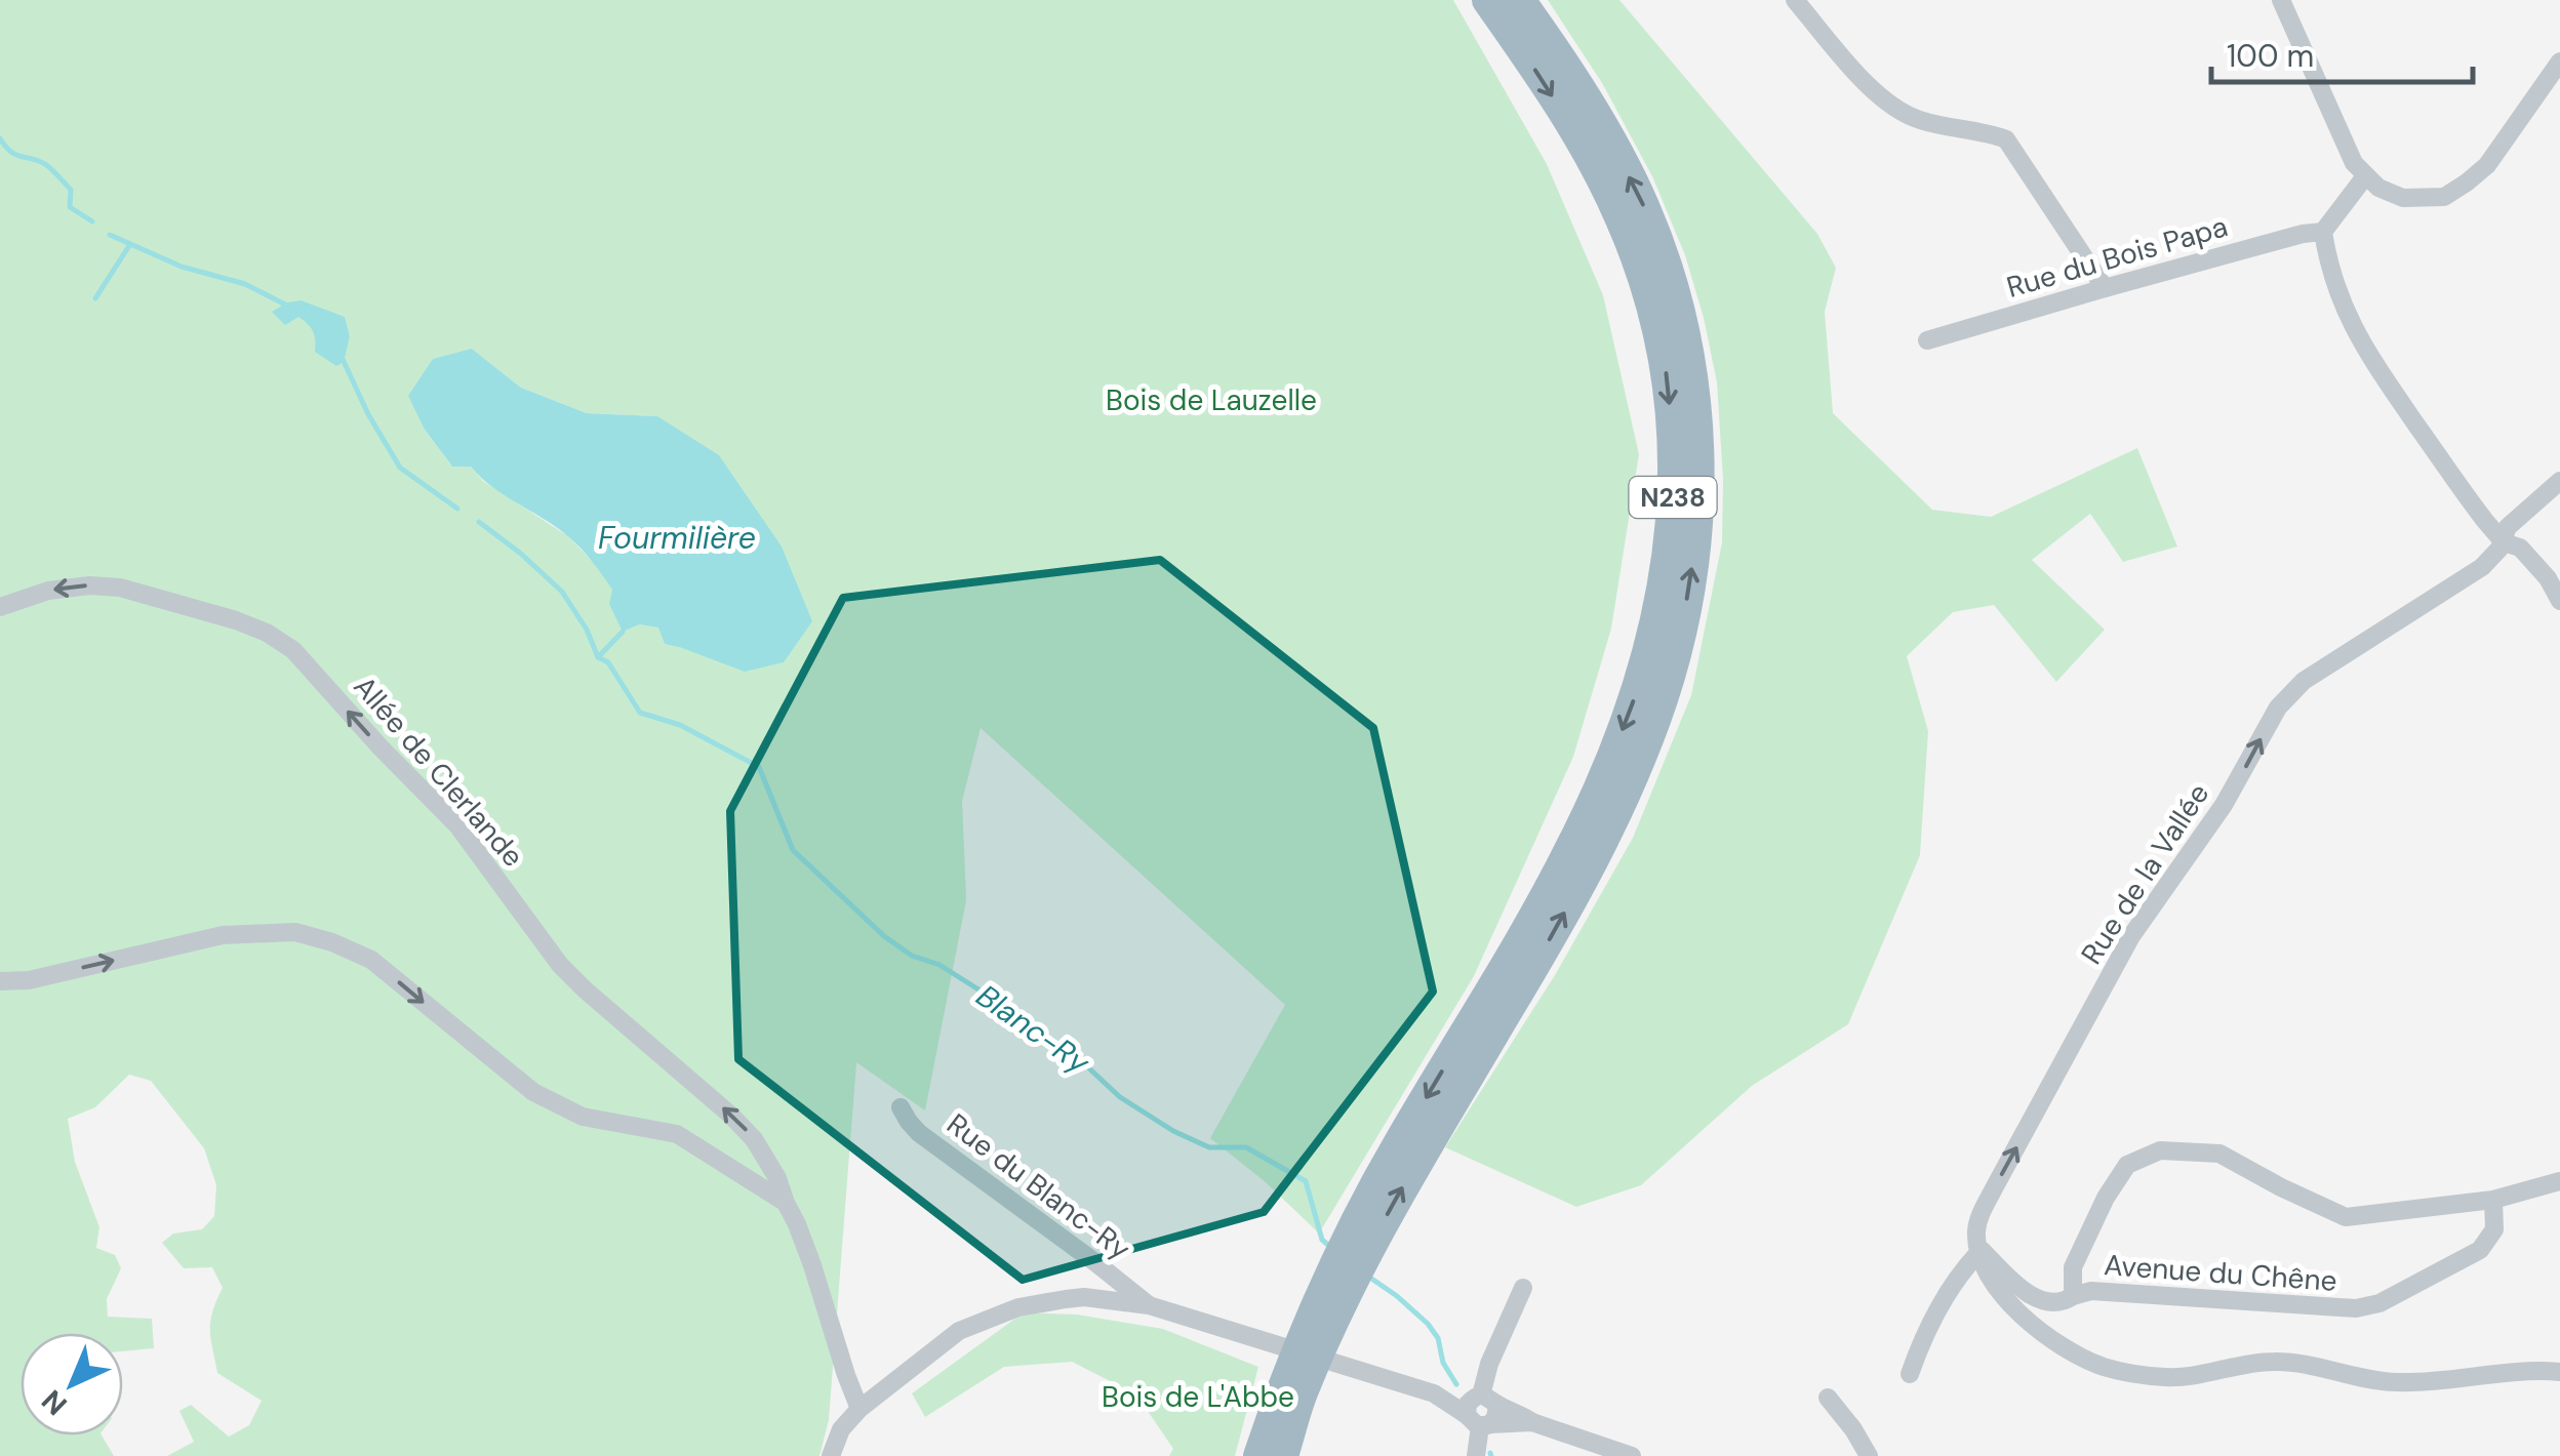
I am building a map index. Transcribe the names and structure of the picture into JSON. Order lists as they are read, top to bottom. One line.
{"streets":{"highway":["N238"],"street":["Rue du Bois Papa","Allée de Clerlande","Rue de la Vallée","Rue du Blanc-Ry","Avenue du Chêne"]},"crossings":[["Allée de Clerlande","Rue du Blanc-Ry"],["Rue de la Vallée","Avenue du Chêne"]],"one_way":["Allée de Clerlande","Rue de la Vallée"],"water":["Fourmilière","Blanc-Ry"],"parks":["Bois de Lauzelle","Bois de L'Abbe"],"scale_bar":"100 m","north":"bottom left"}
